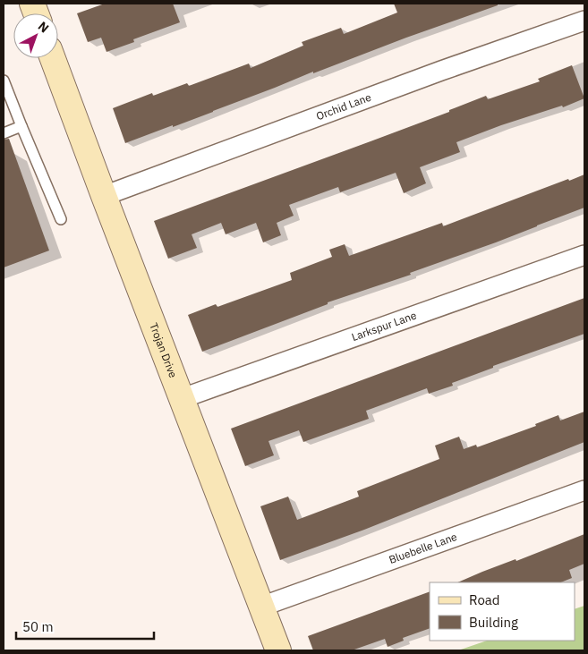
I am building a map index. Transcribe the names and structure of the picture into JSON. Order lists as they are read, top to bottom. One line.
{"streets":{"street":["Orchid Lane","Larkspur Lane","Trojan Drive","Bluebelle Lane"]},"crossings":[["Orchid Lane","Trojan Drive"],["Larkspur Lane","Trojan Drive"],["Trojan Drive","Bluebelle Lane"]],"legend":["Road","Building"],"scale_bar":"50 m","north":"top right"}
